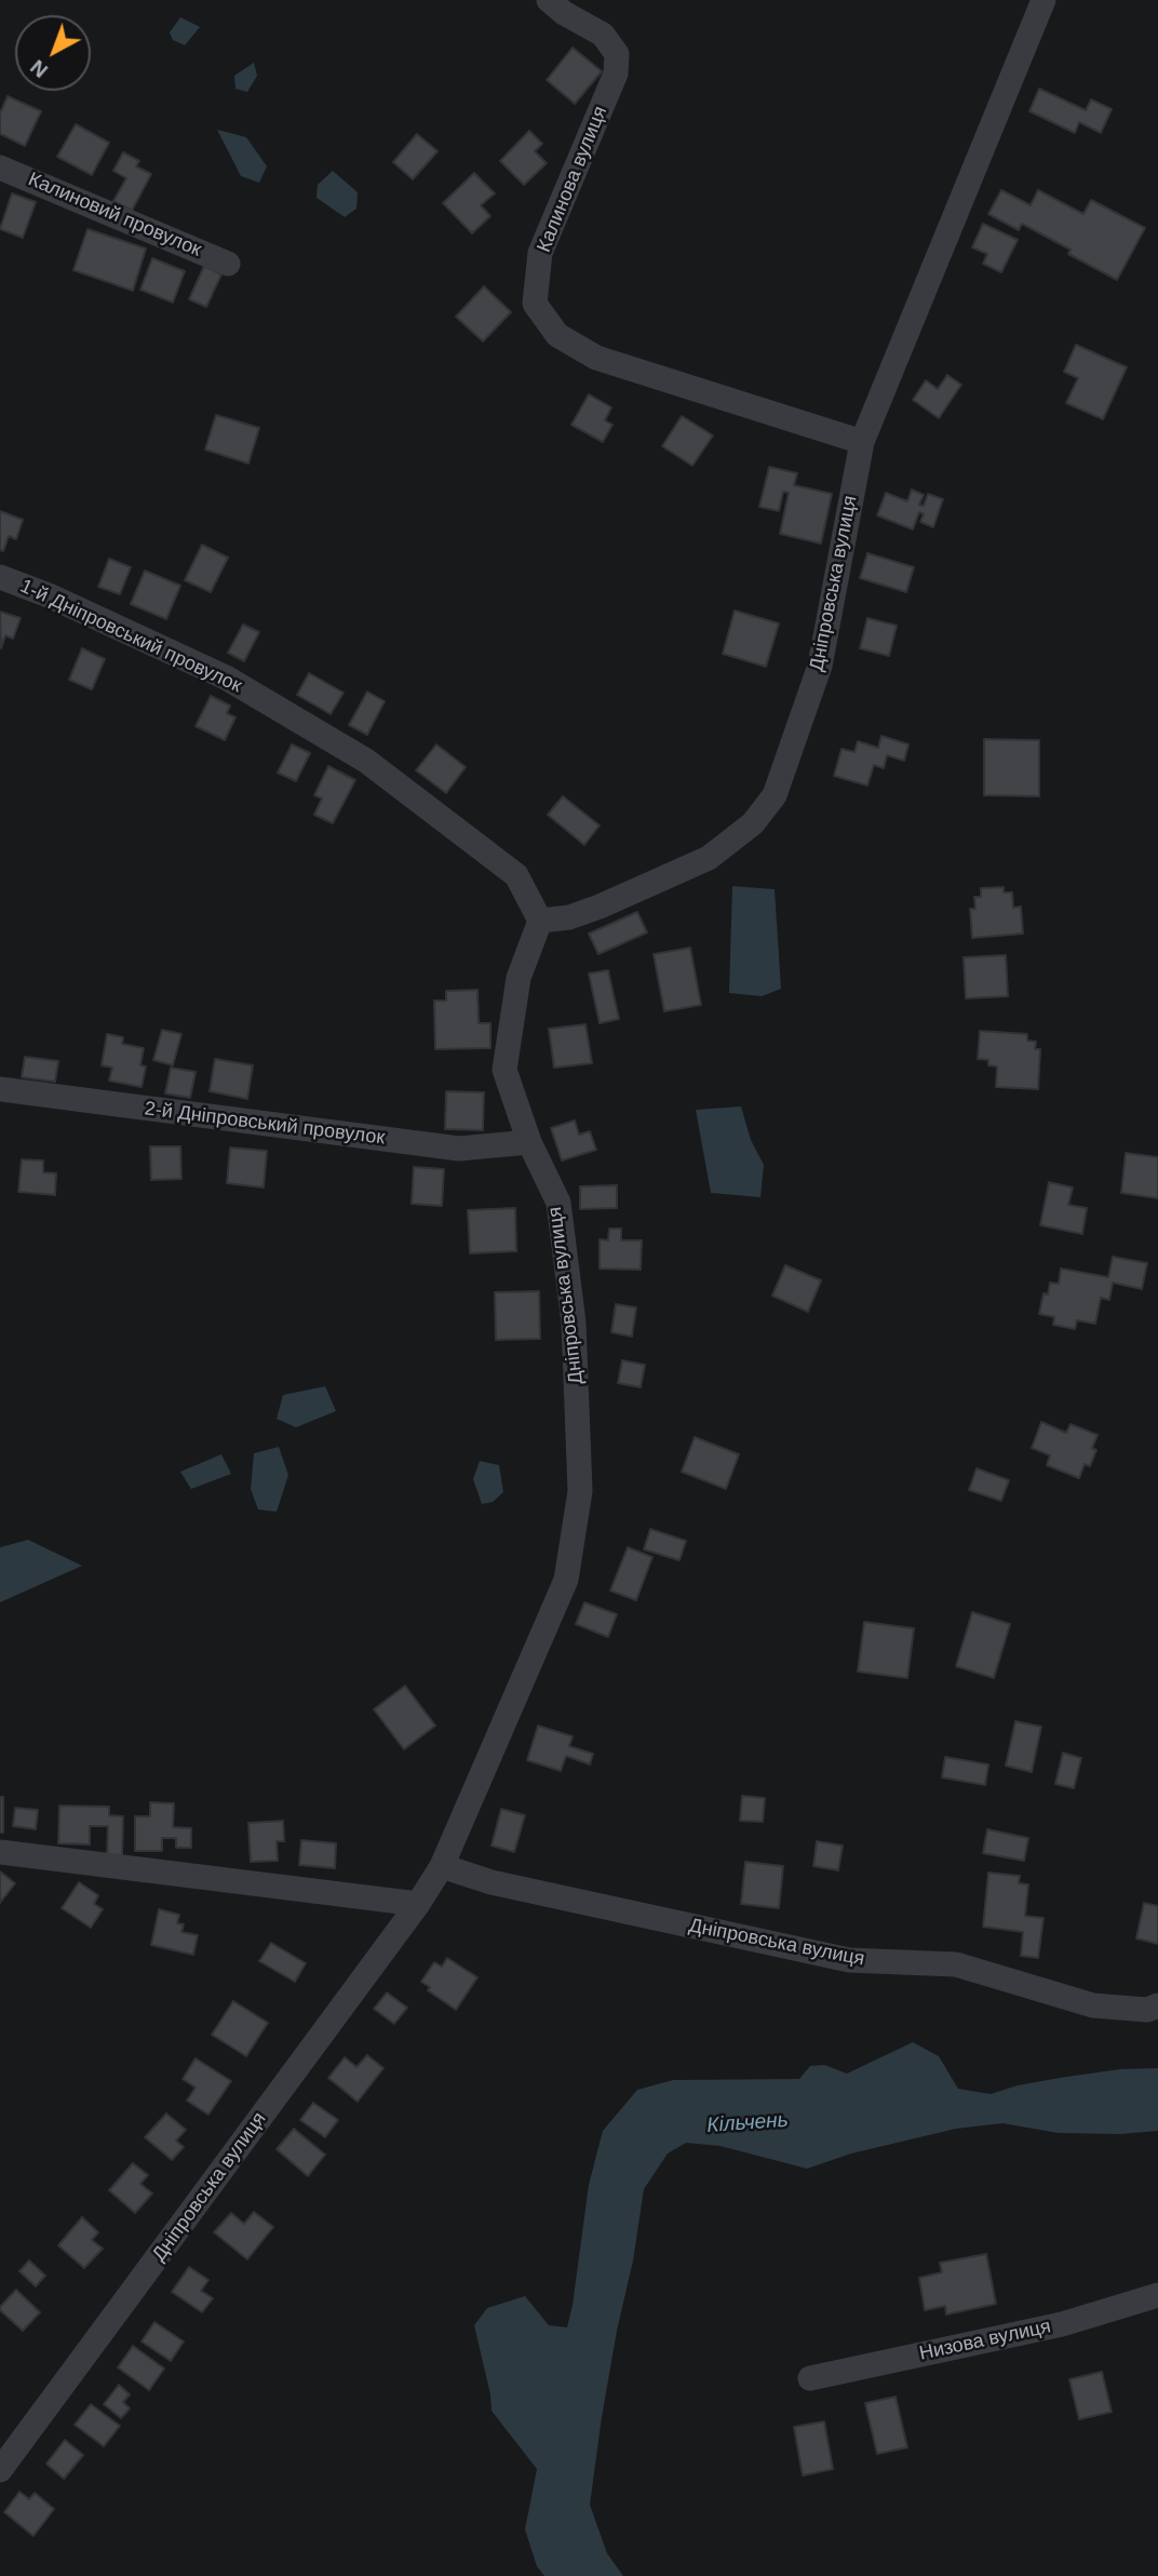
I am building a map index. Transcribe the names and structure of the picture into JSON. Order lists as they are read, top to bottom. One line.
{"streets":{"street":["Калинова вулиця","Калиновий провулок","Дніпровська вулиця","1-й Дніпровський провулок","2-й Дніпровський провулок","Низова вулиця"]},"crossings":[["Калинова вулиця","Дніпровська вулиця"],["Дніпровська вулиця","1-й Дніпровський провулок"],["Дніпровська вулиця","2-й Дніпровський провулок"]],"water":["Кільчень"],"north":"bottom left"}
